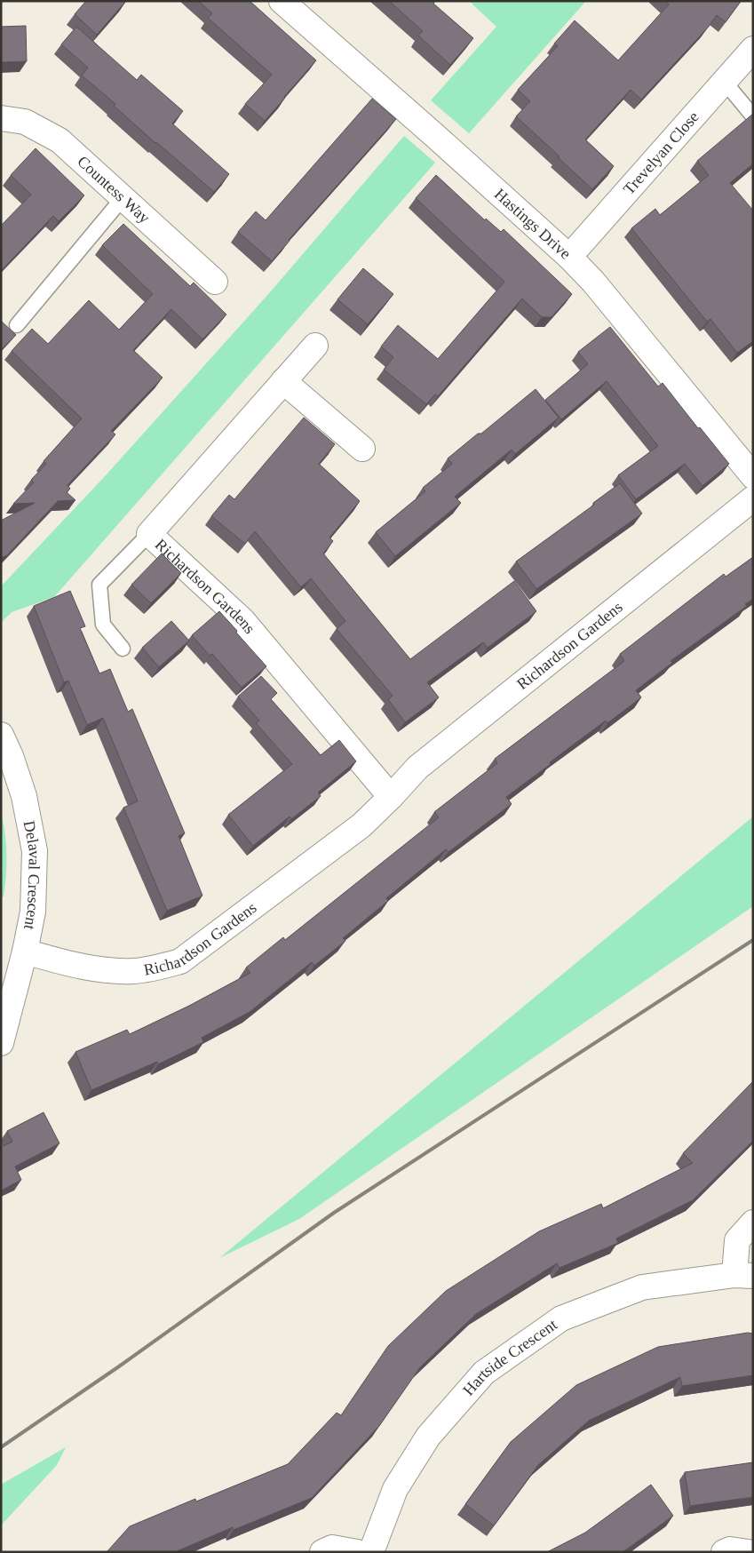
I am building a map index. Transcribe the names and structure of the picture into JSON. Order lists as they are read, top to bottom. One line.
{"streets":{"street":["Trevelyan Close","Countess Way","Hastings Drive","Richardson Gardens","Delaval Crescent","Hartside Crescent"]},"crossings":[["Trevelyan Close","Hastings Drive"],["Richardson Gardens","Delaval Crescent"]]}
